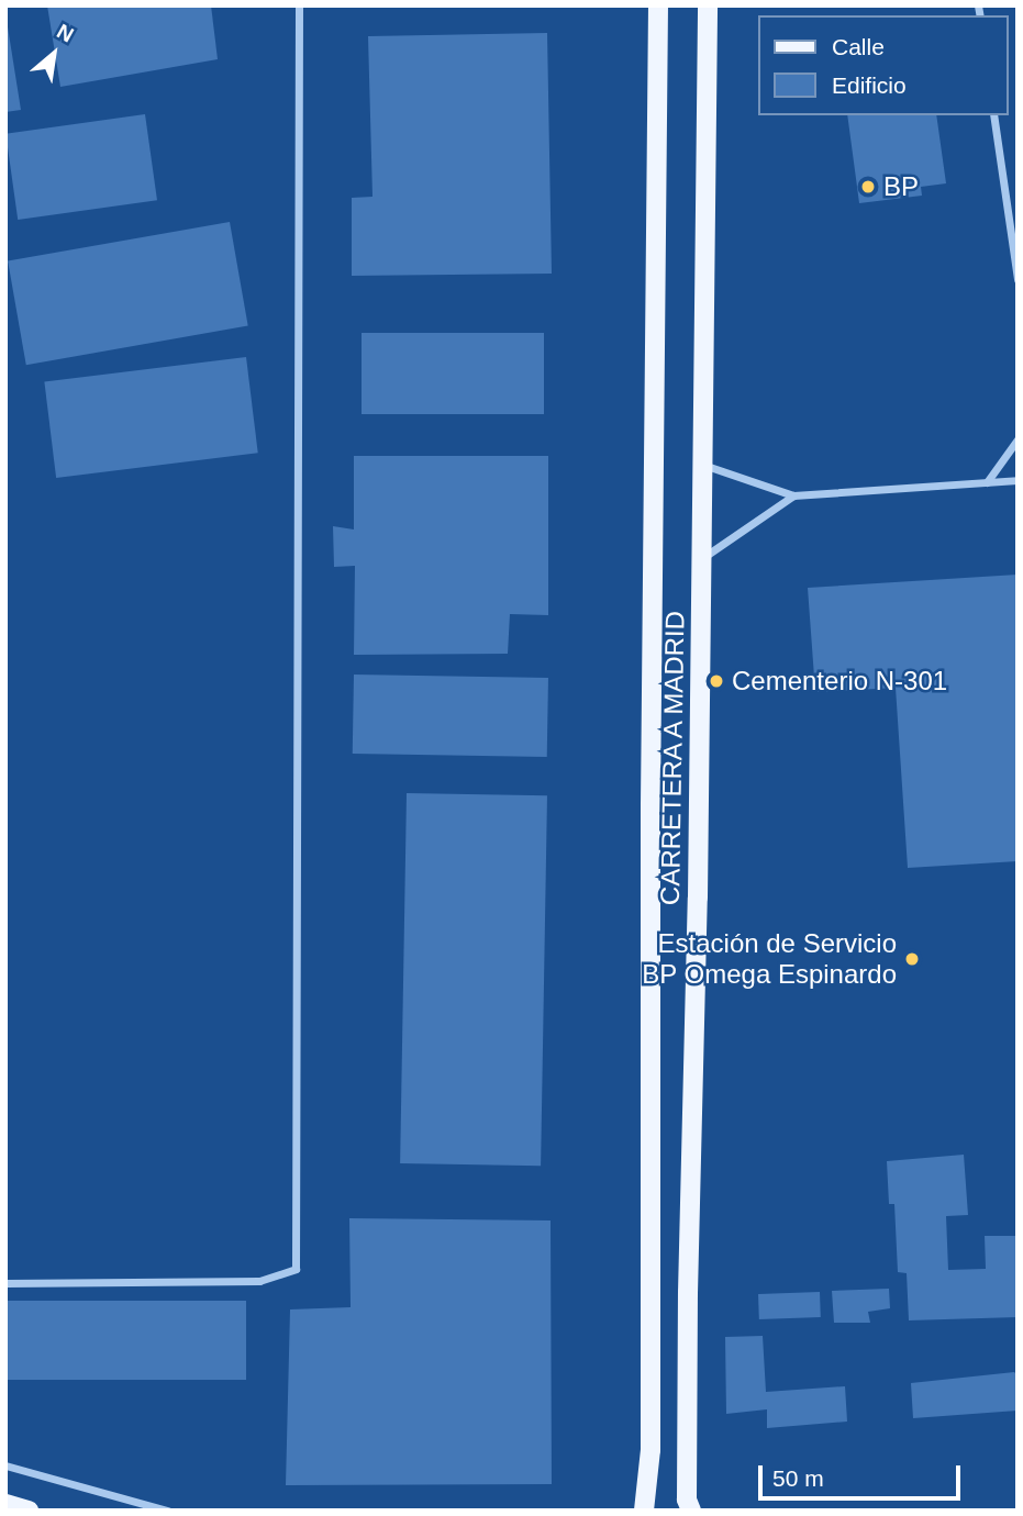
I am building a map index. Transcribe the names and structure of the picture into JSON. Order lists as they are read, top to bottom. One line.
{"streets":{"main road":["CARRETERA A MADRID"]},"places":["BP","Cementerio N-301","Estación de Servicio BP Omega Espinardo"],"legend":["Calle","Edificio"],"scale_bar":"50 m","north":"top right"}
